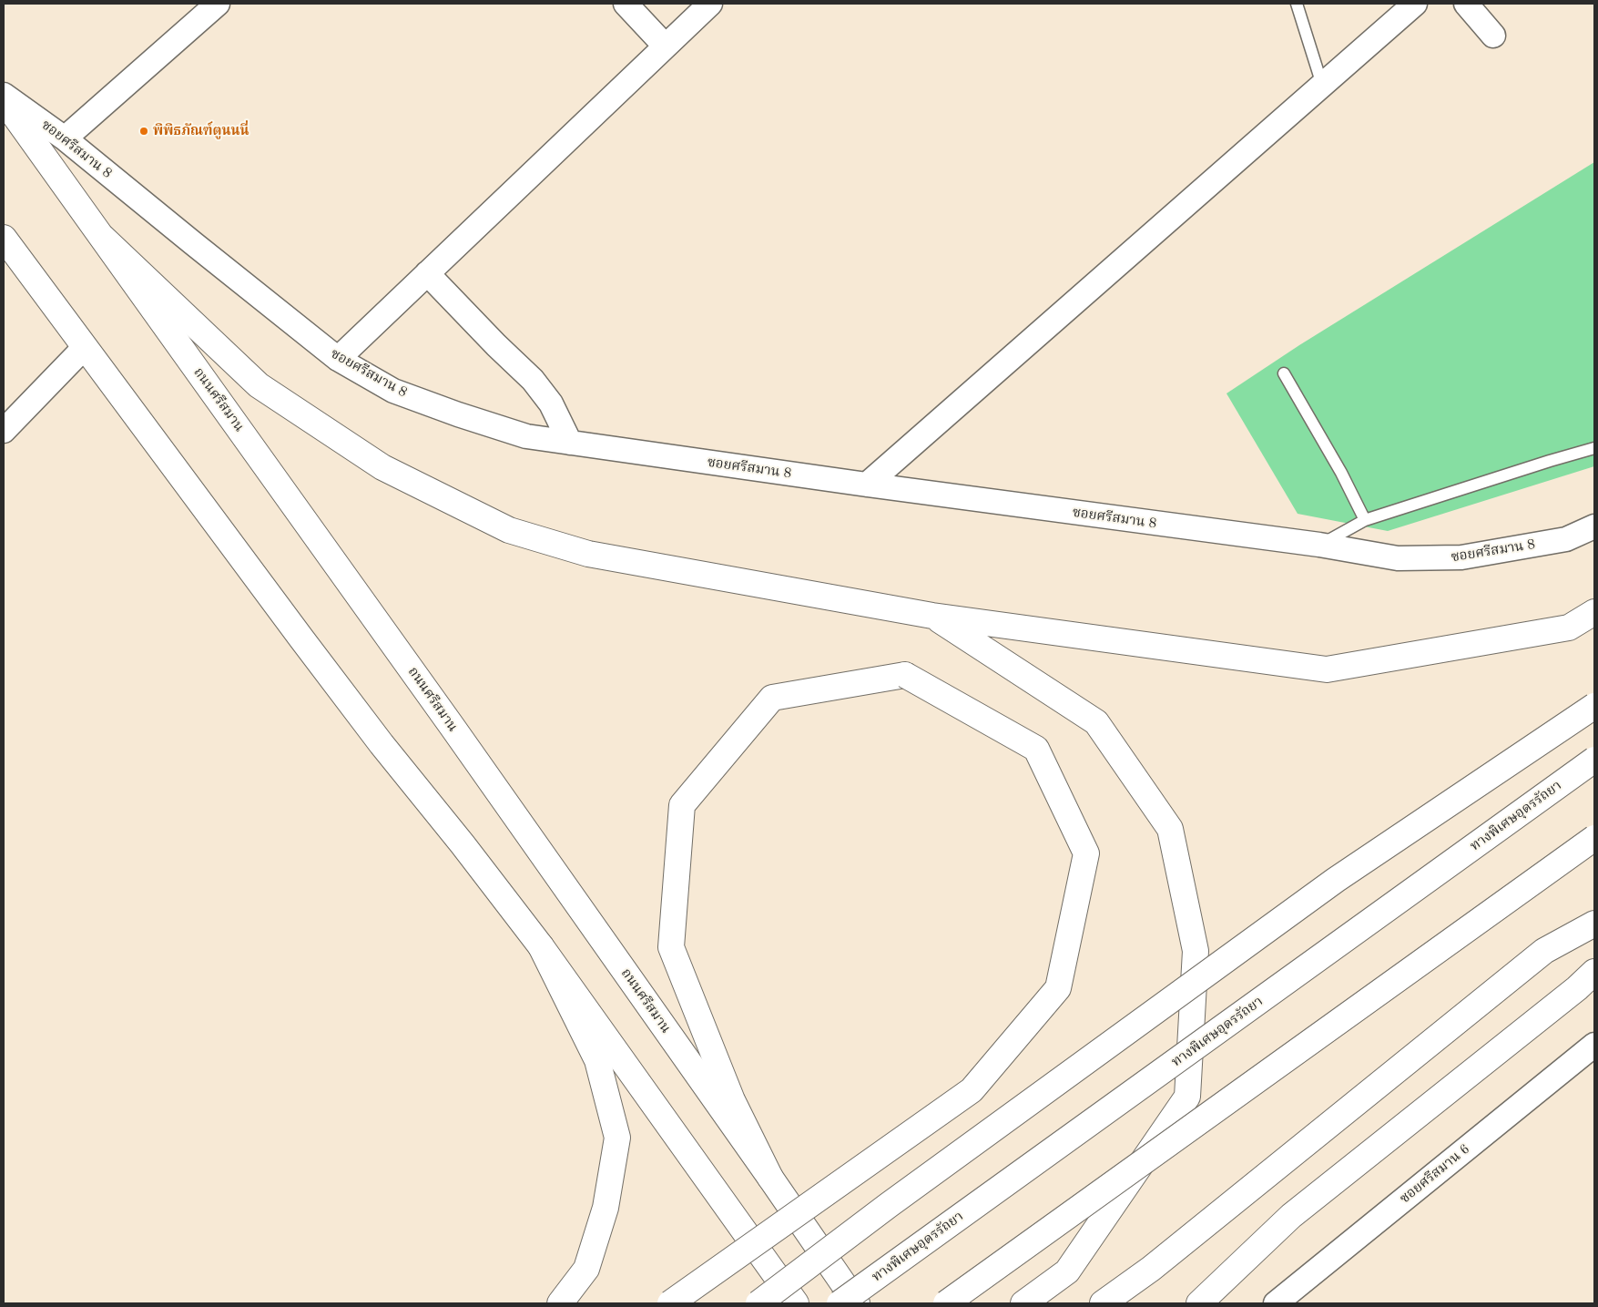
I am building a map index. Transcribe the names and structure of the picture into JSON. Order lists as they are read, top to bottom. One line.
{"streets":{"main road":["ถนนศรีสมาน","ทางพิเศษอุดรรัถยา"],"street":["ซอยศรีสมาน 8","ซอยศรีสมาน 6"]},"places":["พิพิธภัณฑ์ตูนนนี่"]}
